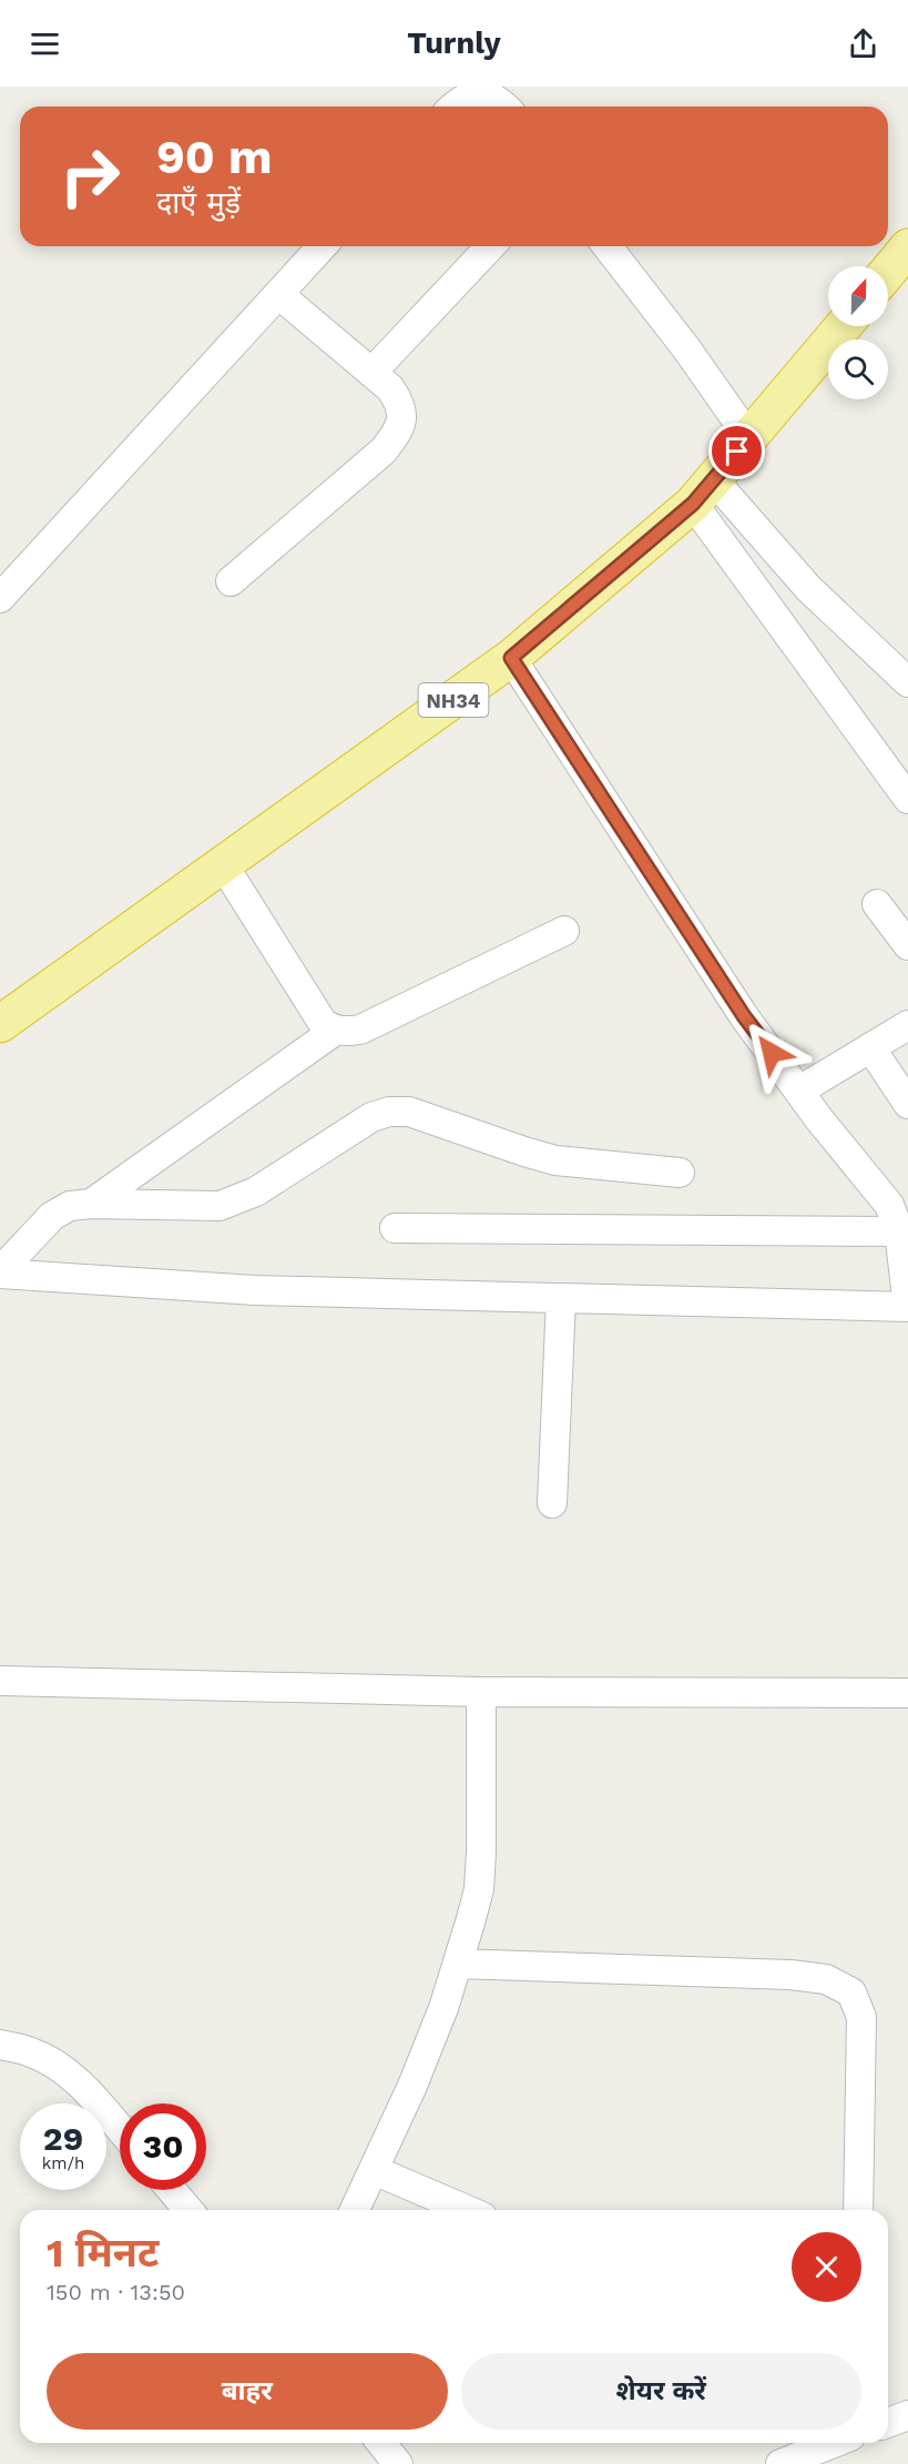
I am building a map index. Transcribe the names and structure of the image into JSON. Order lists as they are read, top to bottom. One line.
{"streets":{"highway":["NH34"]},"north":"top","page":{"header":"Turnly","turn":["90 m","दाएँ मुड़ें"],"speed":"29 km/h","limit":"30","heading":["1 मिनट","150 m · 13:50"],"buttons":["बाहर","शेयर करें"]}}
